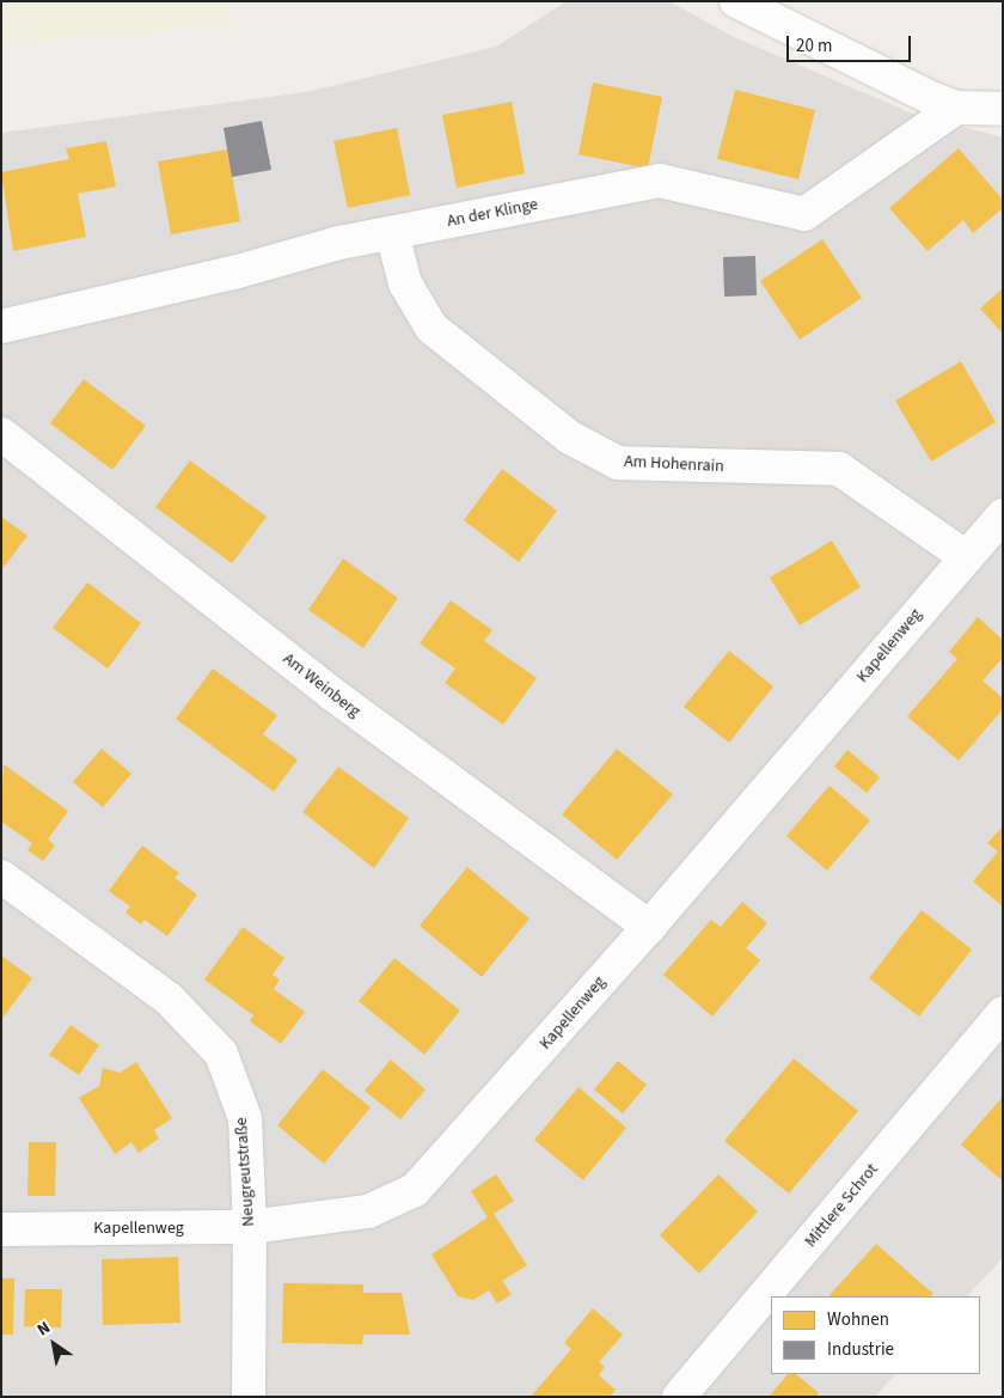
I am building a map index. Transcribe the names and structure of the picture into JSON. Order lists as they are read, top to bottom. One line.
{"streets":{"street":["An der Klinge","Am Hohenrain","Kapellenweg","Am Weinberg","Neugreutstraße","Mittlere Schrot"]},"crossings":[["An der Klinge","Am Hohenrain"],["Am Hohenrain","Kapellenweg"],["Kapellenweg","Am Weinberg"],["Kapellenweg","Neugreutstraße"]],"legend":["Wohnen","Industrie"],"scale_bar":"20 m","north":"top left"}
